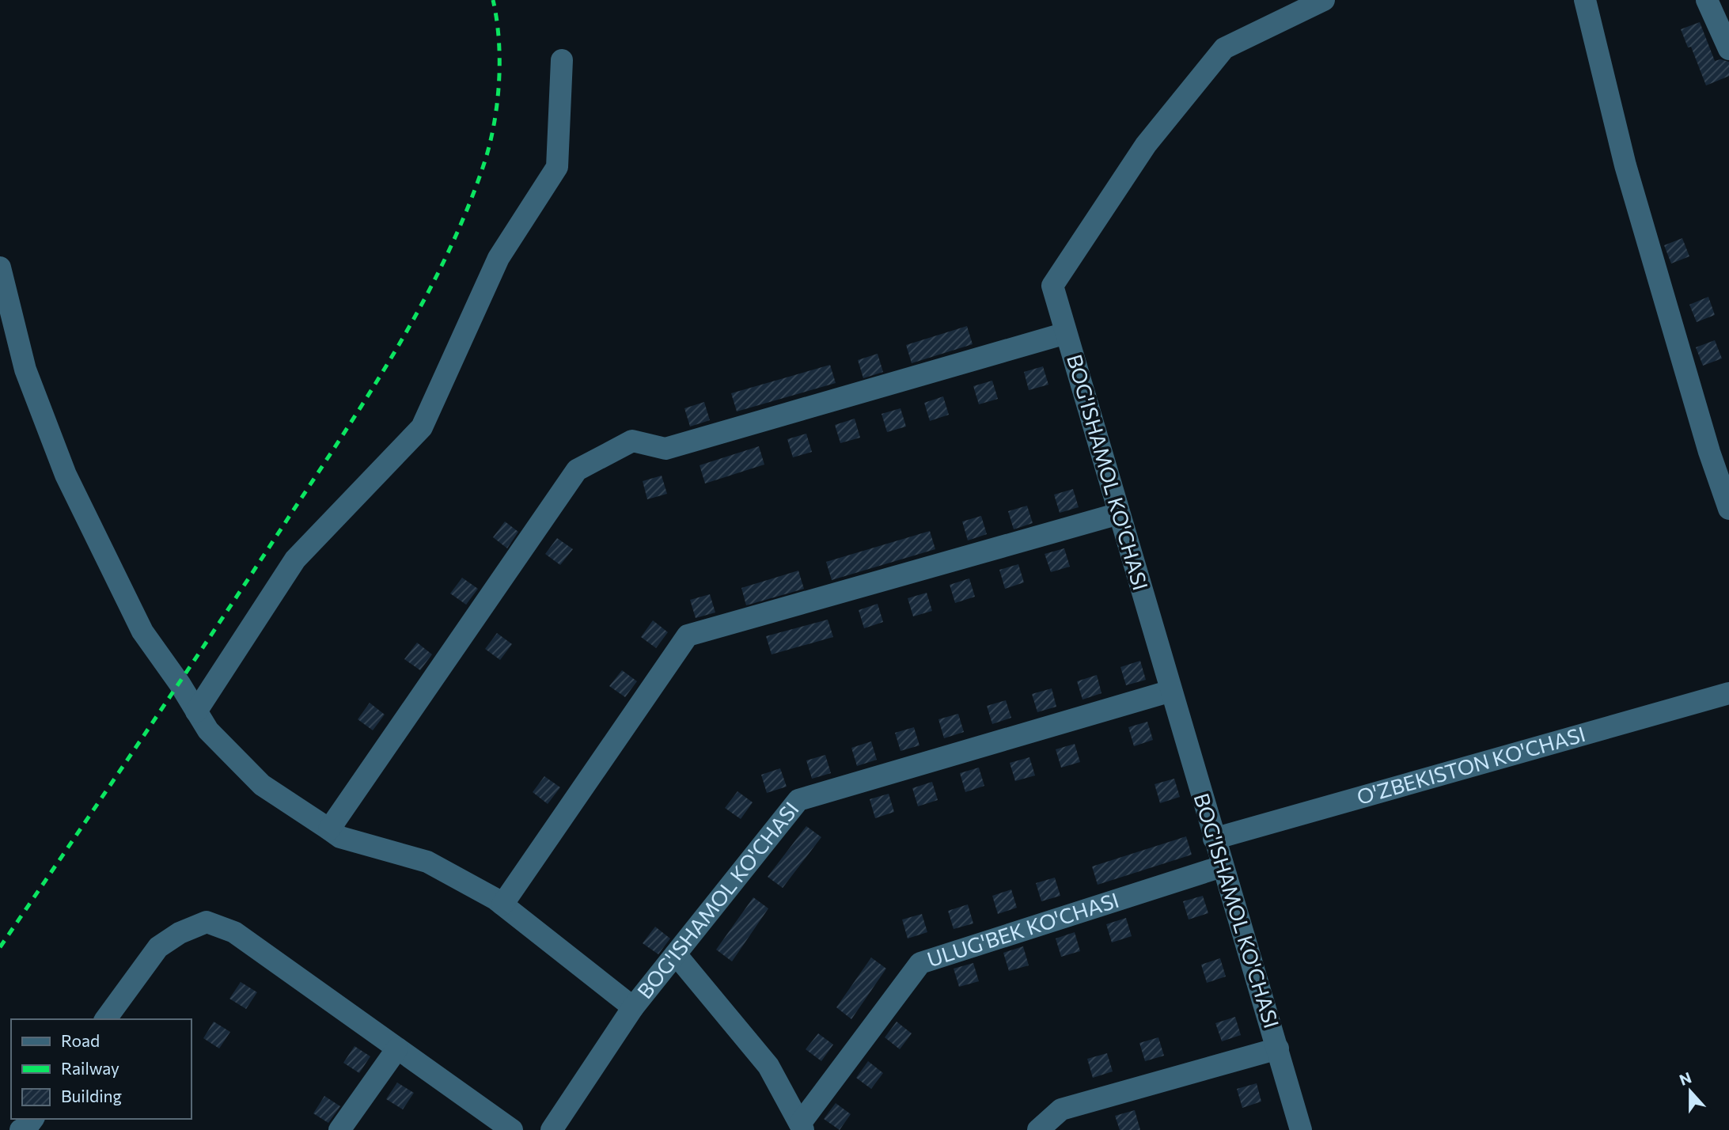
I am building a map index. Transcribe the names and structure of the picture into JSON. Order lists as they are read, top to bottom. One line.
{"streets":{"street":["BOG'ISHAMOL KO'CHASI","O'ZBEKISTON KO'CHASI","ULUG'BEK KO'CHASI"]},"crossings":[["BOG'ISHAMOL KO'CHASI","O'ZBEKISTON KO'CHASI"],["BOG'ISHAMOL KO'CHASI","ULUG'BEK KO'CHASI"]],"legend":["Road","Railway","Building"],"north":"top"}
